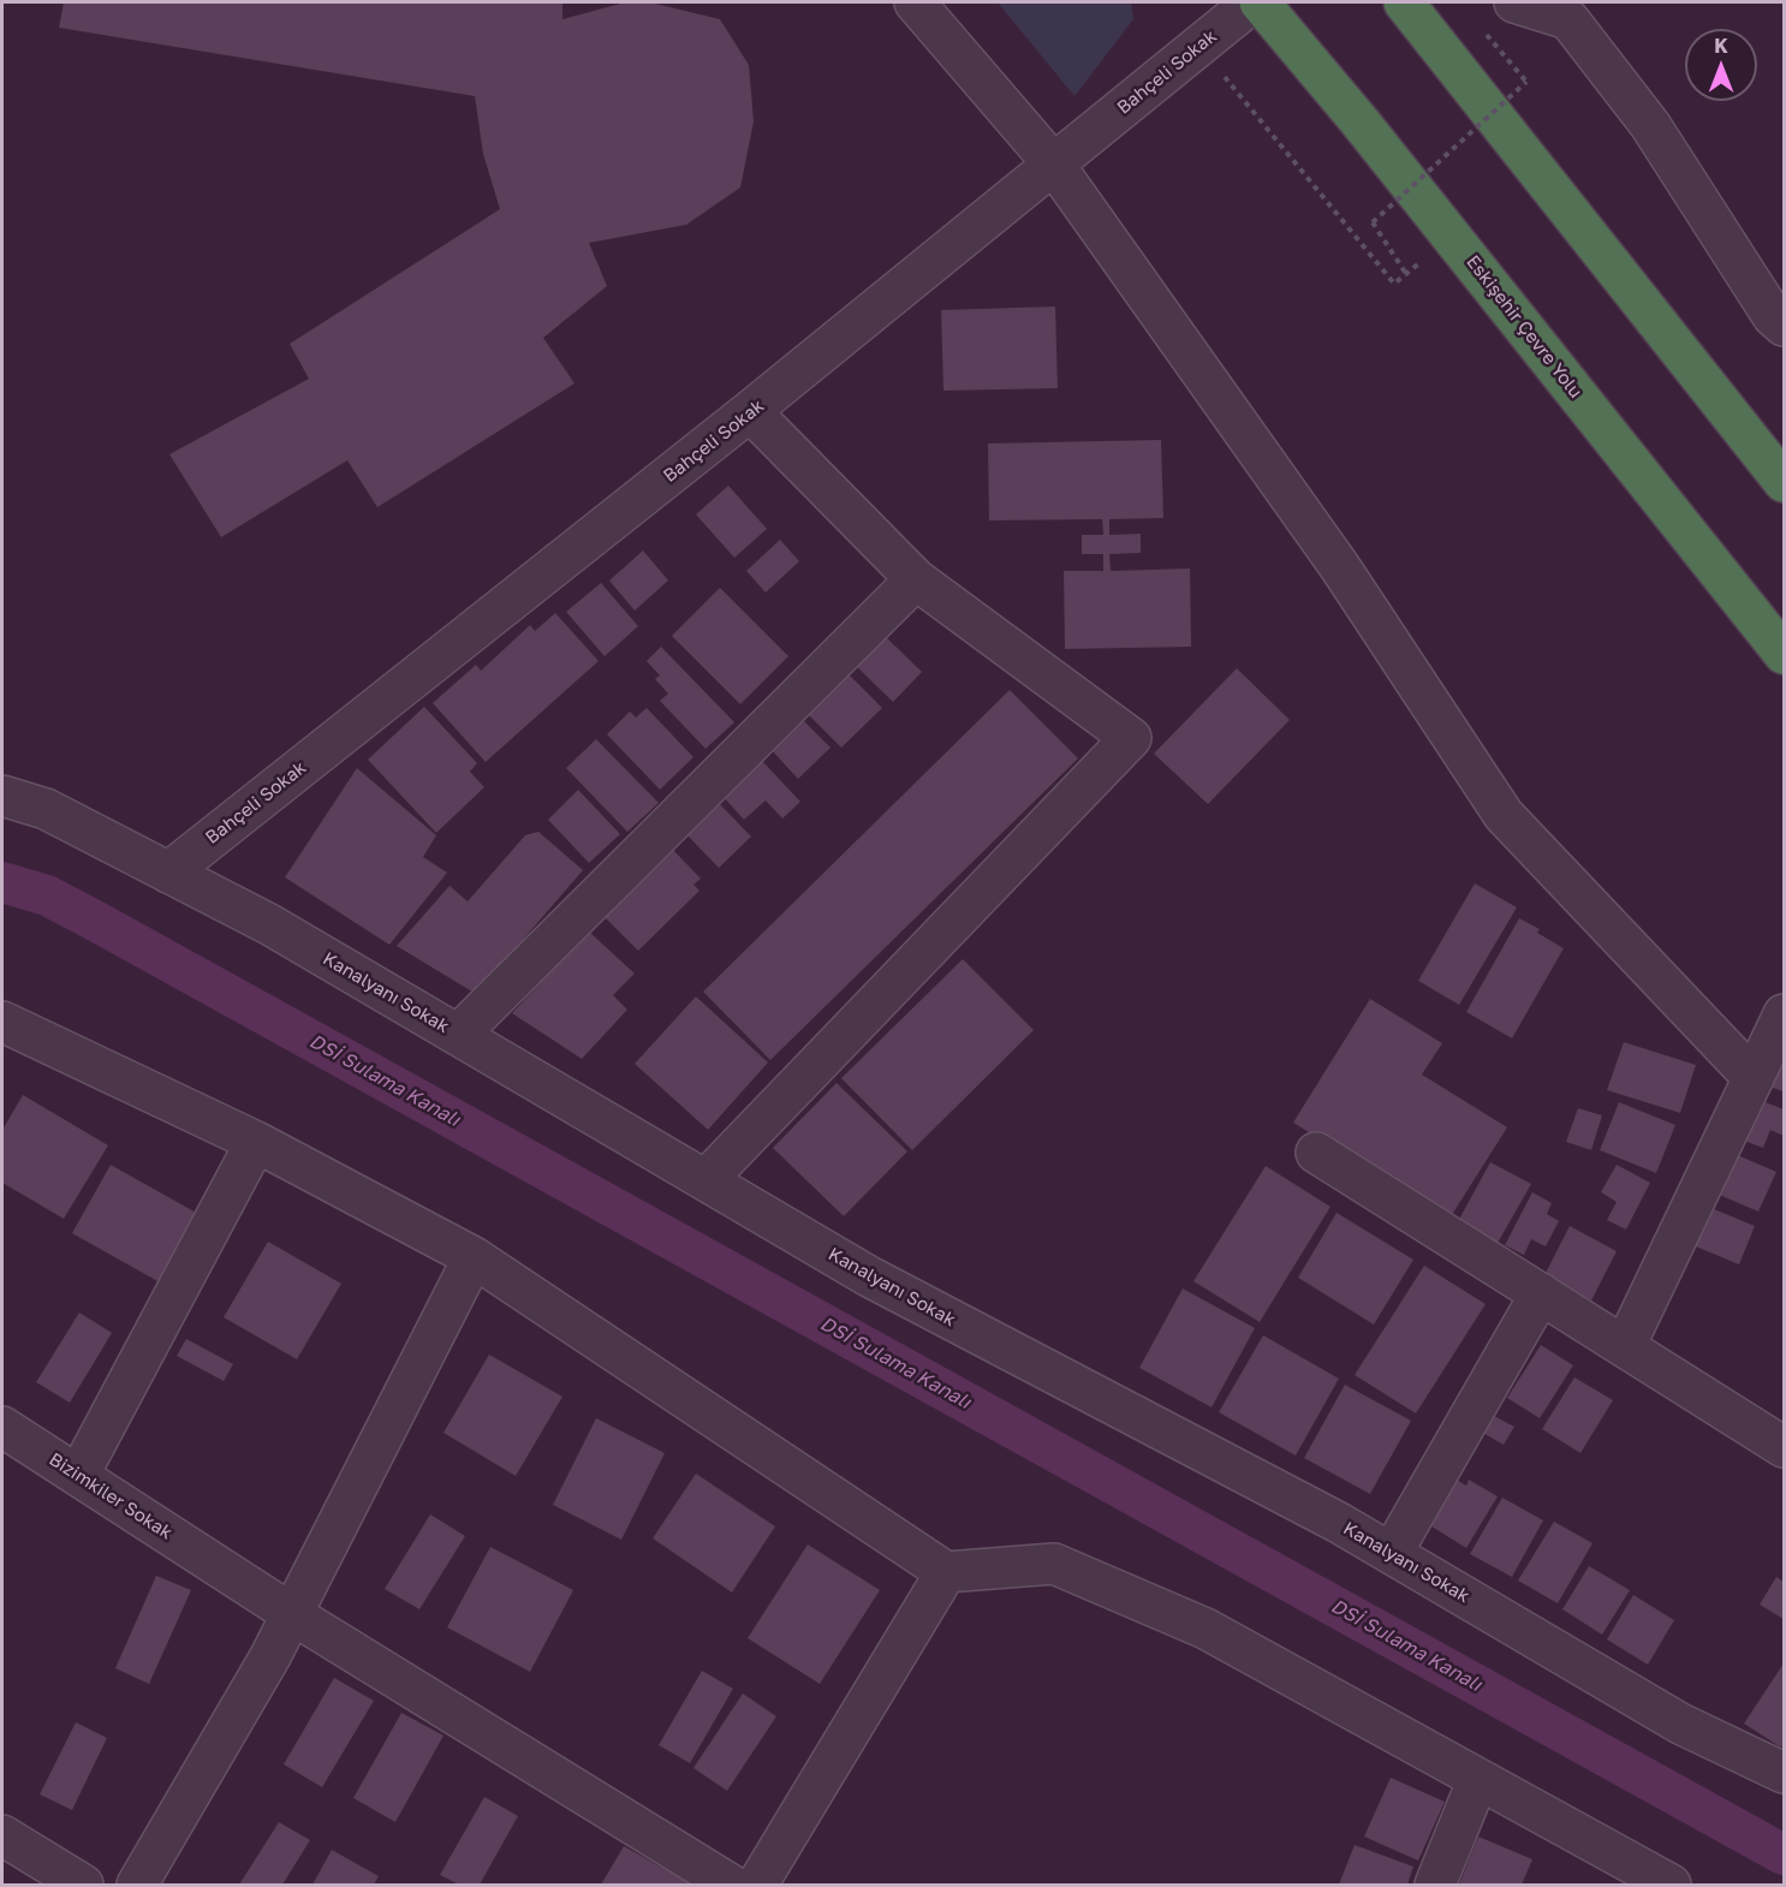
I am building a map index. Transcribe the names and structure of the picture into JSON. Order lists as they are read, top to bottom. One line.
{"streets":{"highway":["Eskişehir Çevre Yolu"],"street":["Bahçeli Sokak","Kanalyanı Sokak","Bizimkiler Sokak"]},"crossings":[["Bahçeli Sokak","Kanalyanı Sokak"]],"water":["DSİ Sulama Kanalı"],"north":"top"}
